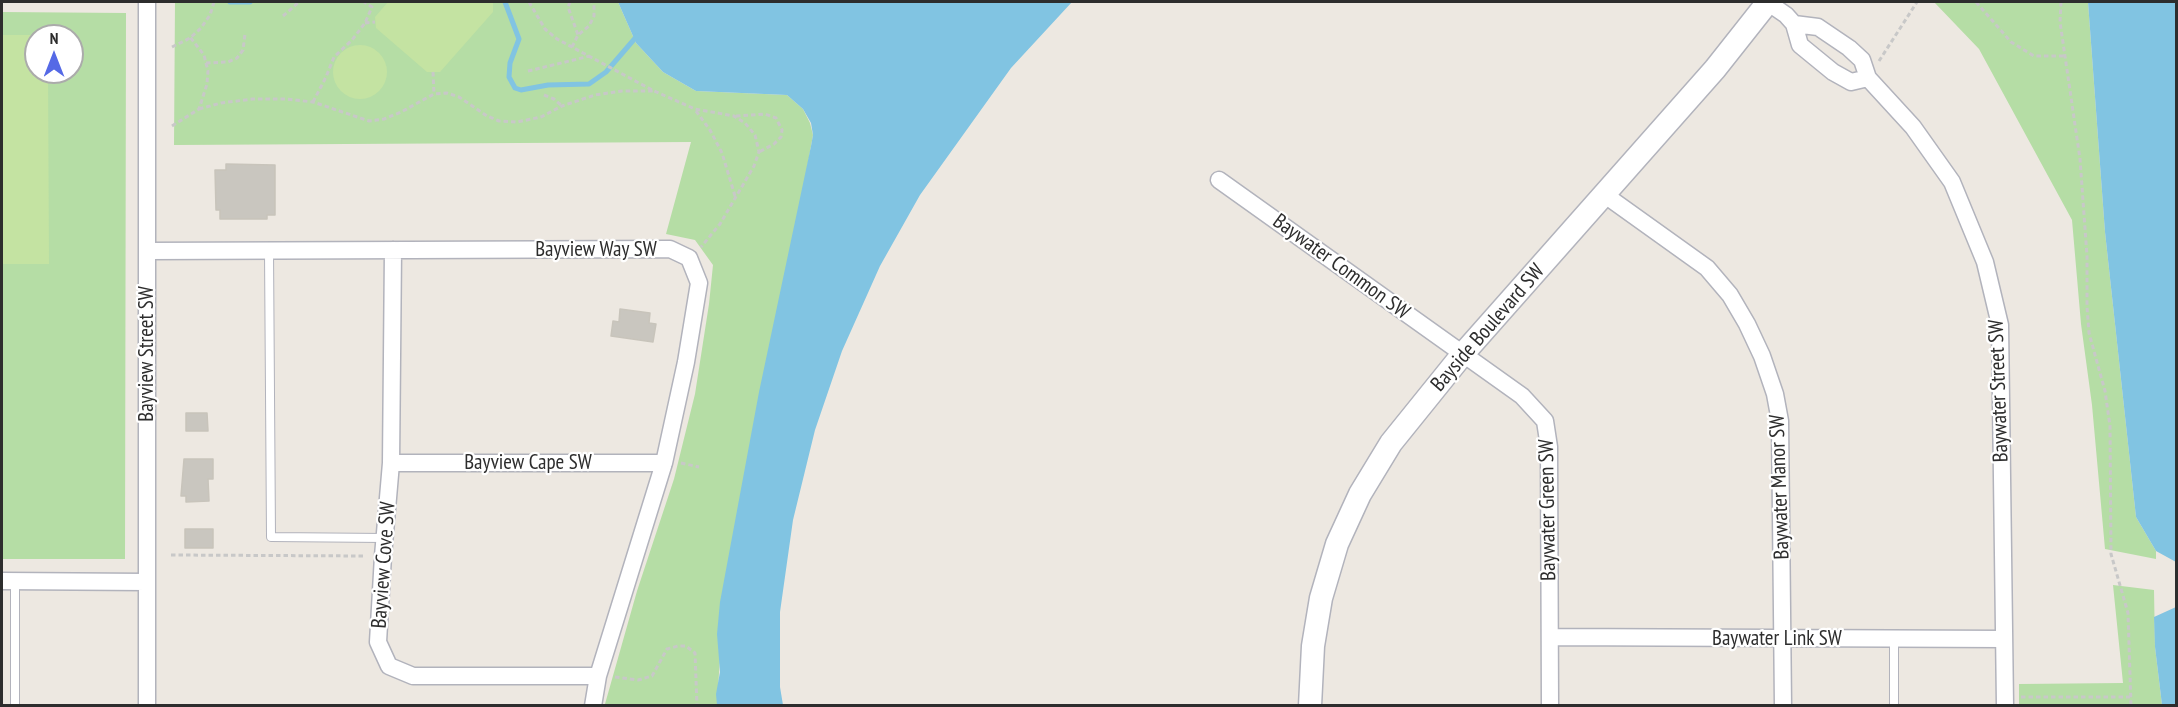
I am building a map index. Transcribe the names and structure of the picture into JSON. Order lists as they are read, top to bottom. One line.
{"streets":{"street":["Bayview Way SW","Baywater Common SW","Bayside Boulevard SW","Bayview Street SW","Baywater Street SW","Bayview Cape SW","Baywater Manor SW","Baywater Green SW","Bayview Cove SW","Baywater Link SW"]},"crossings":[["Bayview Way SW","Bayview Street SW"],["Bayview Way SW","Bayview Cove SW"],["Baywater Common SW","Bayside Boulevard SW"],["Baywater Common SW","Baywater Green SW"],["Bayside Boulevard SW","Baywater Street SW"],["Bayside Boulevard SW","Baywater Manor SW"],["Bayside Boulevard SW","Baywater Green SW"],["Baywater Street SW","Baywater Link SW"],["Bayview Cape SW","Bayview Cove SW"],["Baywater Manor SW","Baywater Link SW"],["Baywater Green SW","Baywater Link SW"]],"north":"top"}
